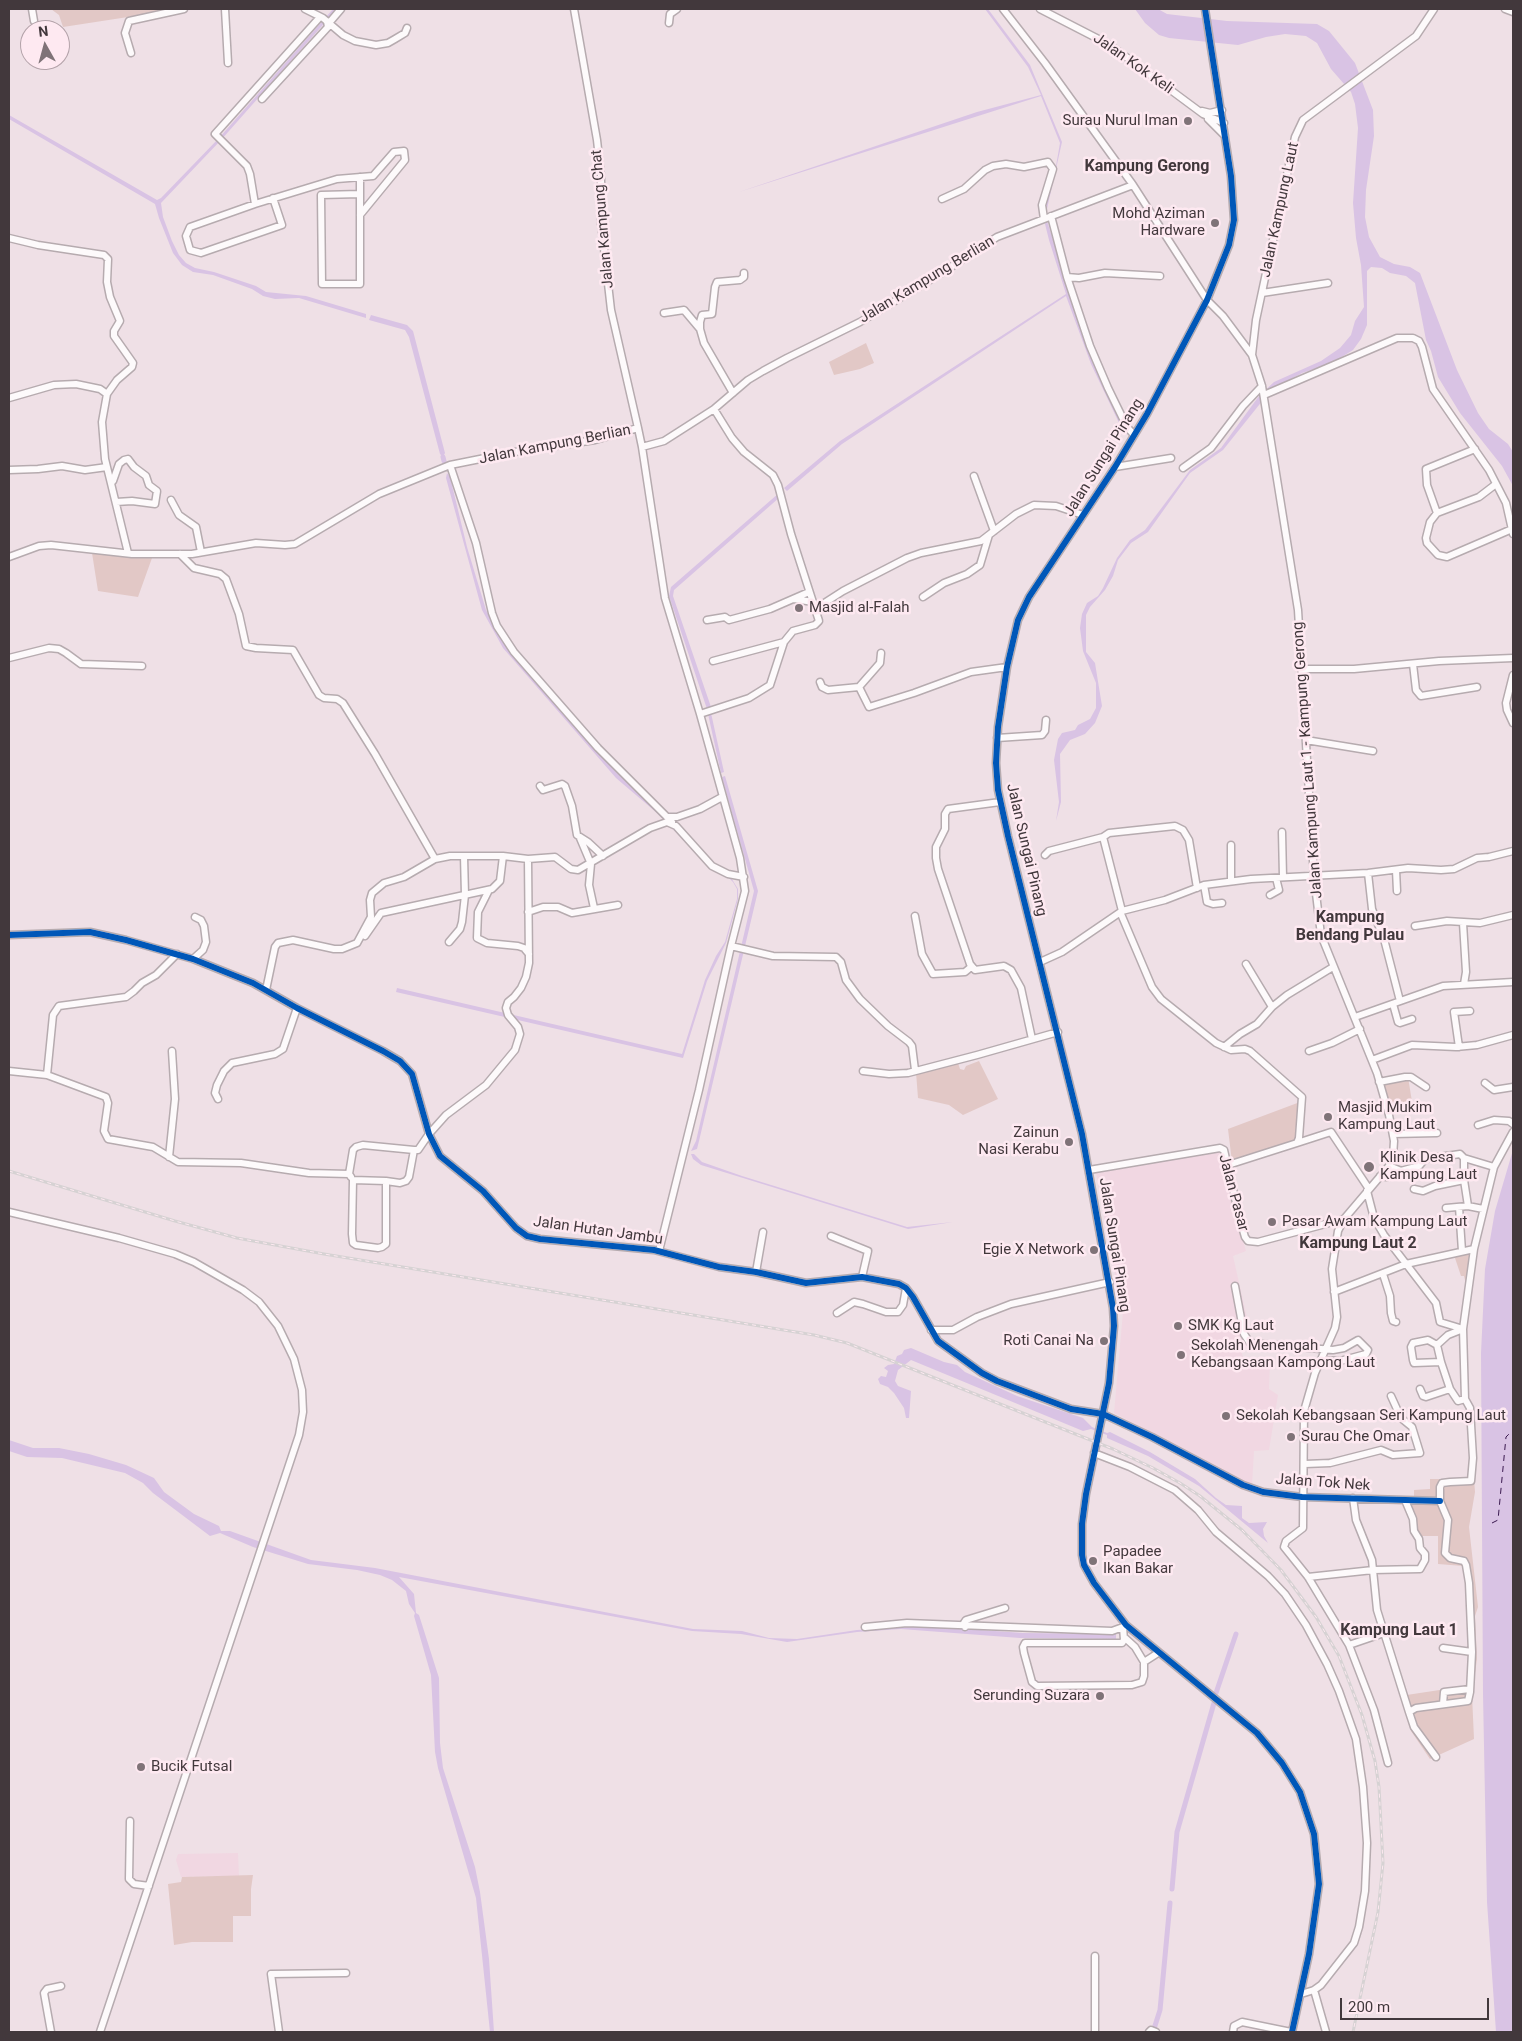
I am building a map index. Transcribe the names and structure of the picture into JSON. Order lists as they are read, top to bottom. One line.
{"streets":{"street":["Jalan Kok Keli","Jalan Kampung Laut","Jalan Kampung Chat","Jalan Kampung Berlian","Jalan Sungai Pinang","Jalan Kampung Laut 1 - Kampung Gerong","Jalan Pasar","Jalan Hutan Jambu","Jalan Tok Nek"]},"crossings":[["Jalan Kok Keli","Jalan Sungai Pinang"],["Jalan Kampung Laut","Jalan Kampung Laut 1 - Kampung Gerong"],["Jalan Kampung Chat","Jalan Kampung Berlian"],["Jalan Kampung Berlian","Jalan Kampung Laut 1 - Kampung Gerong"],["Jalan Sungai Pinang","Jalan Kampung Laut 1 - Kampung Gerong"],["Jalan Sungai Pinang","Jalan Pasar"],["Jalan Sungai Pinang","Jalan Tok Nek"]],"districts":["Kampung Gerong","Kampung Bendang Pulau","Kampung Laut 2","Kampung Laut 1"],"places":["Surau Nurul Iman","Mohd Aziman Hardware","Masjid al-Falah","Masjid Mukim Kampung Laut","Zainun Nasi Kerabu","Klinik Desa Kampung Laut","Pasar Awam Kampung Laut","Egie X Network","SMK Kg Laut","Roti Canai Na","Sekolah Menengah Kebangsaan Kampong Laut","Sekolah Kebangsaan Seri Kampung Laut","Surau Che Omar","Papadee Ikan Bakar","Serunding Suzara","Bucik Futsal"],"scale_bar":"200 m","north":"top"}
